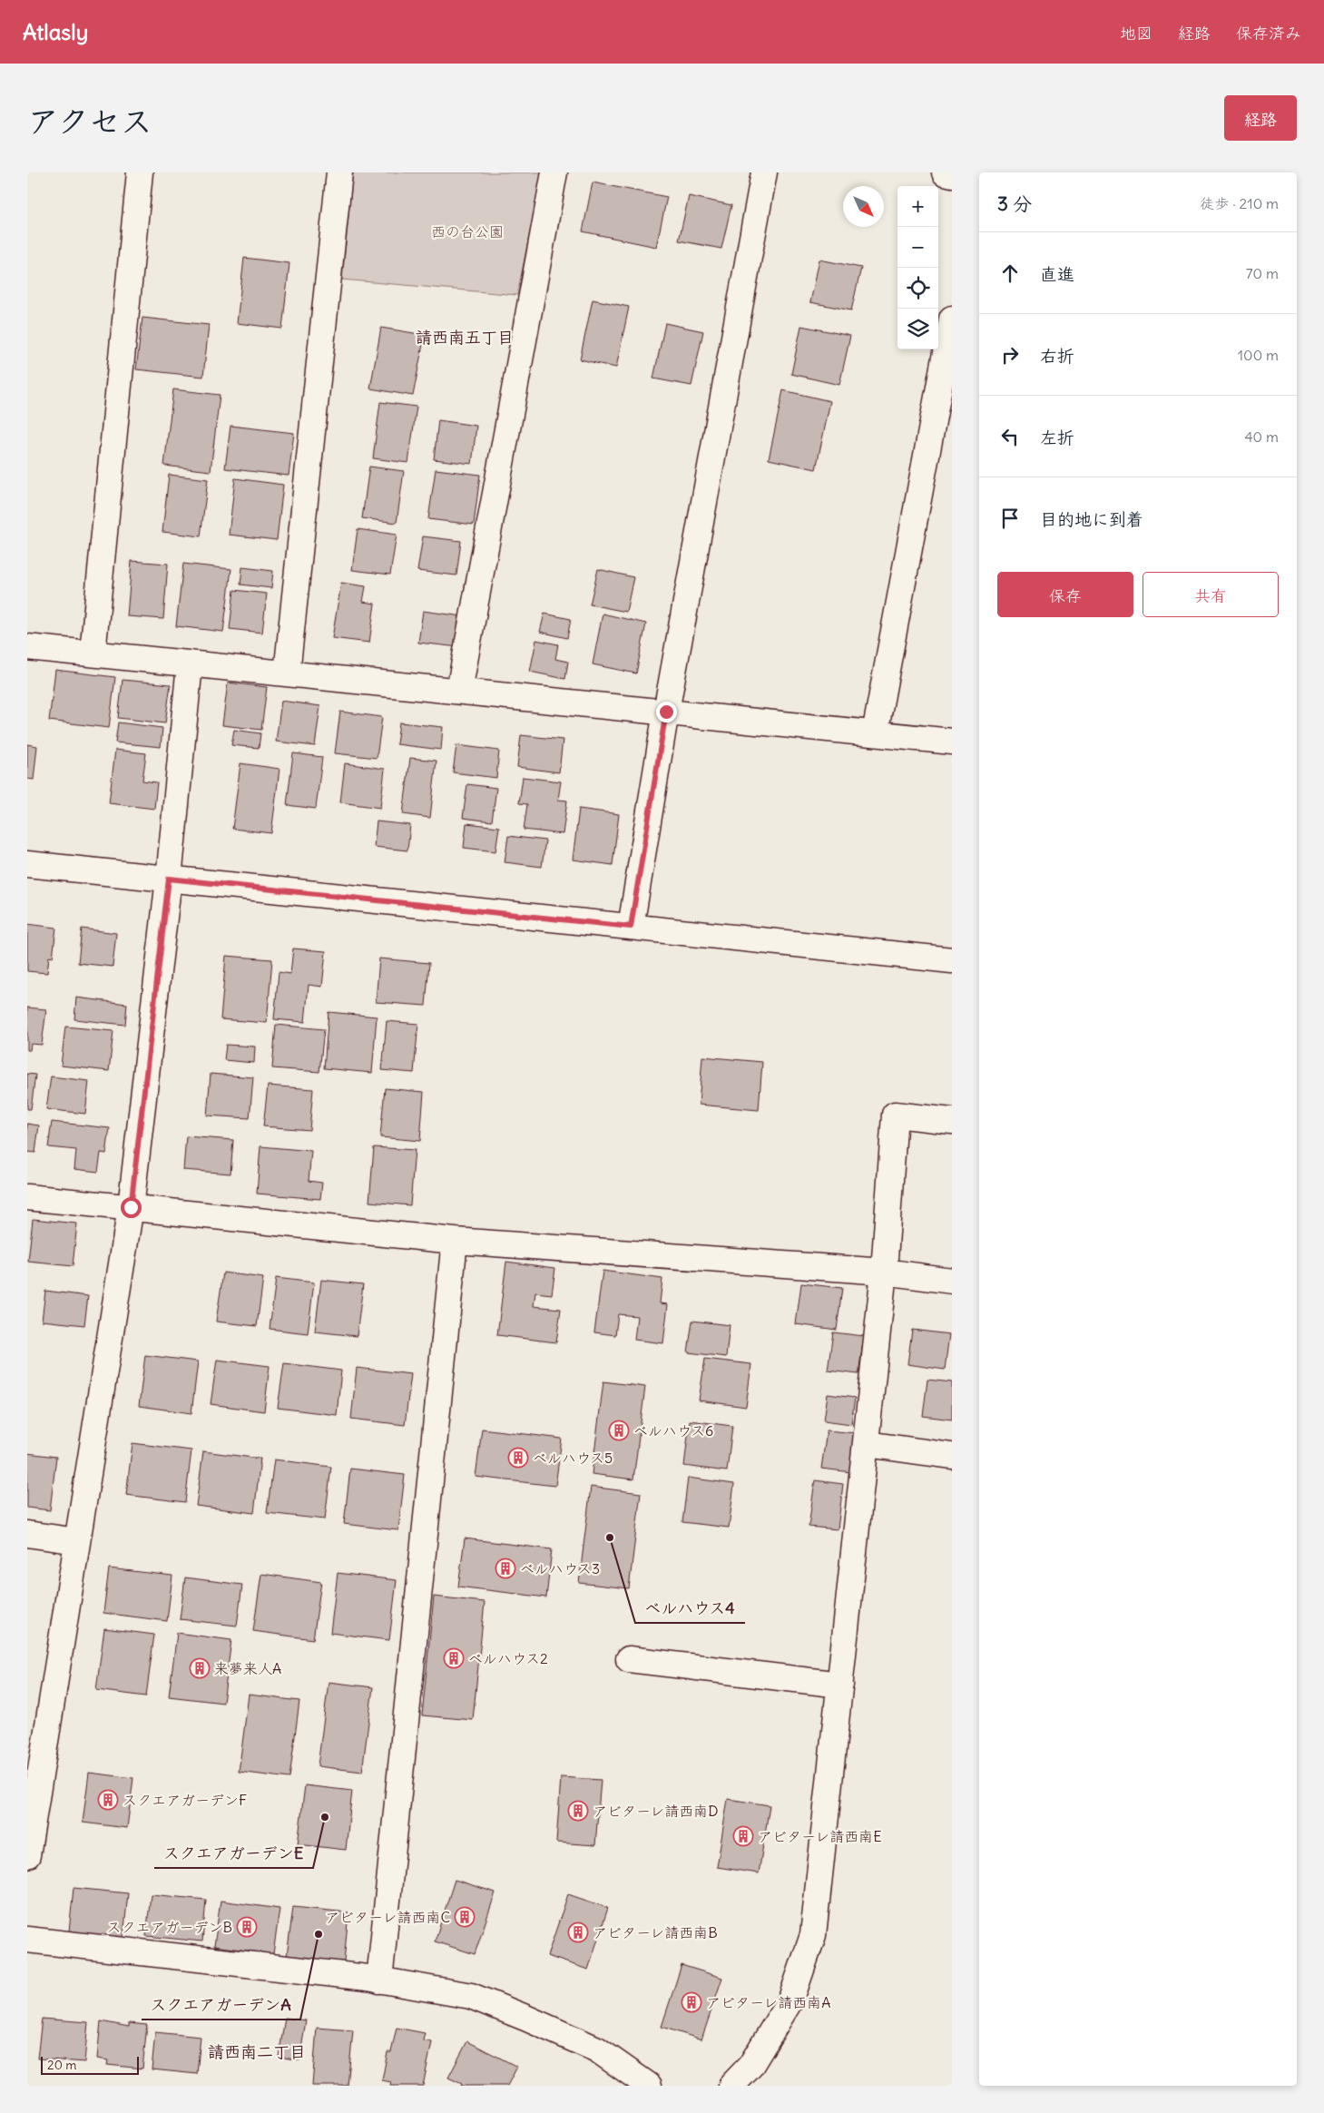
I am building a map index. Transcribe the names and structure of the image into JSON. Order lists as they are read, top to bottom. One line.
{"districts":["請西南五丁目","請西南二丁目"],"parks":["西の台公園"],"places":{"building":["ベルハウス6","ベルハウス5","ベルハウス3","ベルハウス2","来夢来人A","スクエアガーデンF","アビターレ請西南D","アビターレ請西南E","アビターレ請西南C","スクエアガーデンB","アビターレ請西南B","アビターレ請西南A"],"other":["ベルハウス4","スクエアガーデンE","スクエアガーデンA"]},"scale_bar":"20 m","north":"bottom right","page":{"header":"Atlasly","nav":["地図","経路","保存済み"],"title":"アクセス","buttons":["経路",["保存","共有"]],"heading":["3 分","徒歩 · 210 m"],"map_buttons":["+","−"],"list":[["直進","70 m"],["右折","100 m"],["左折","40 m"],"目的地に到着"],"scale":"20 m"}}
